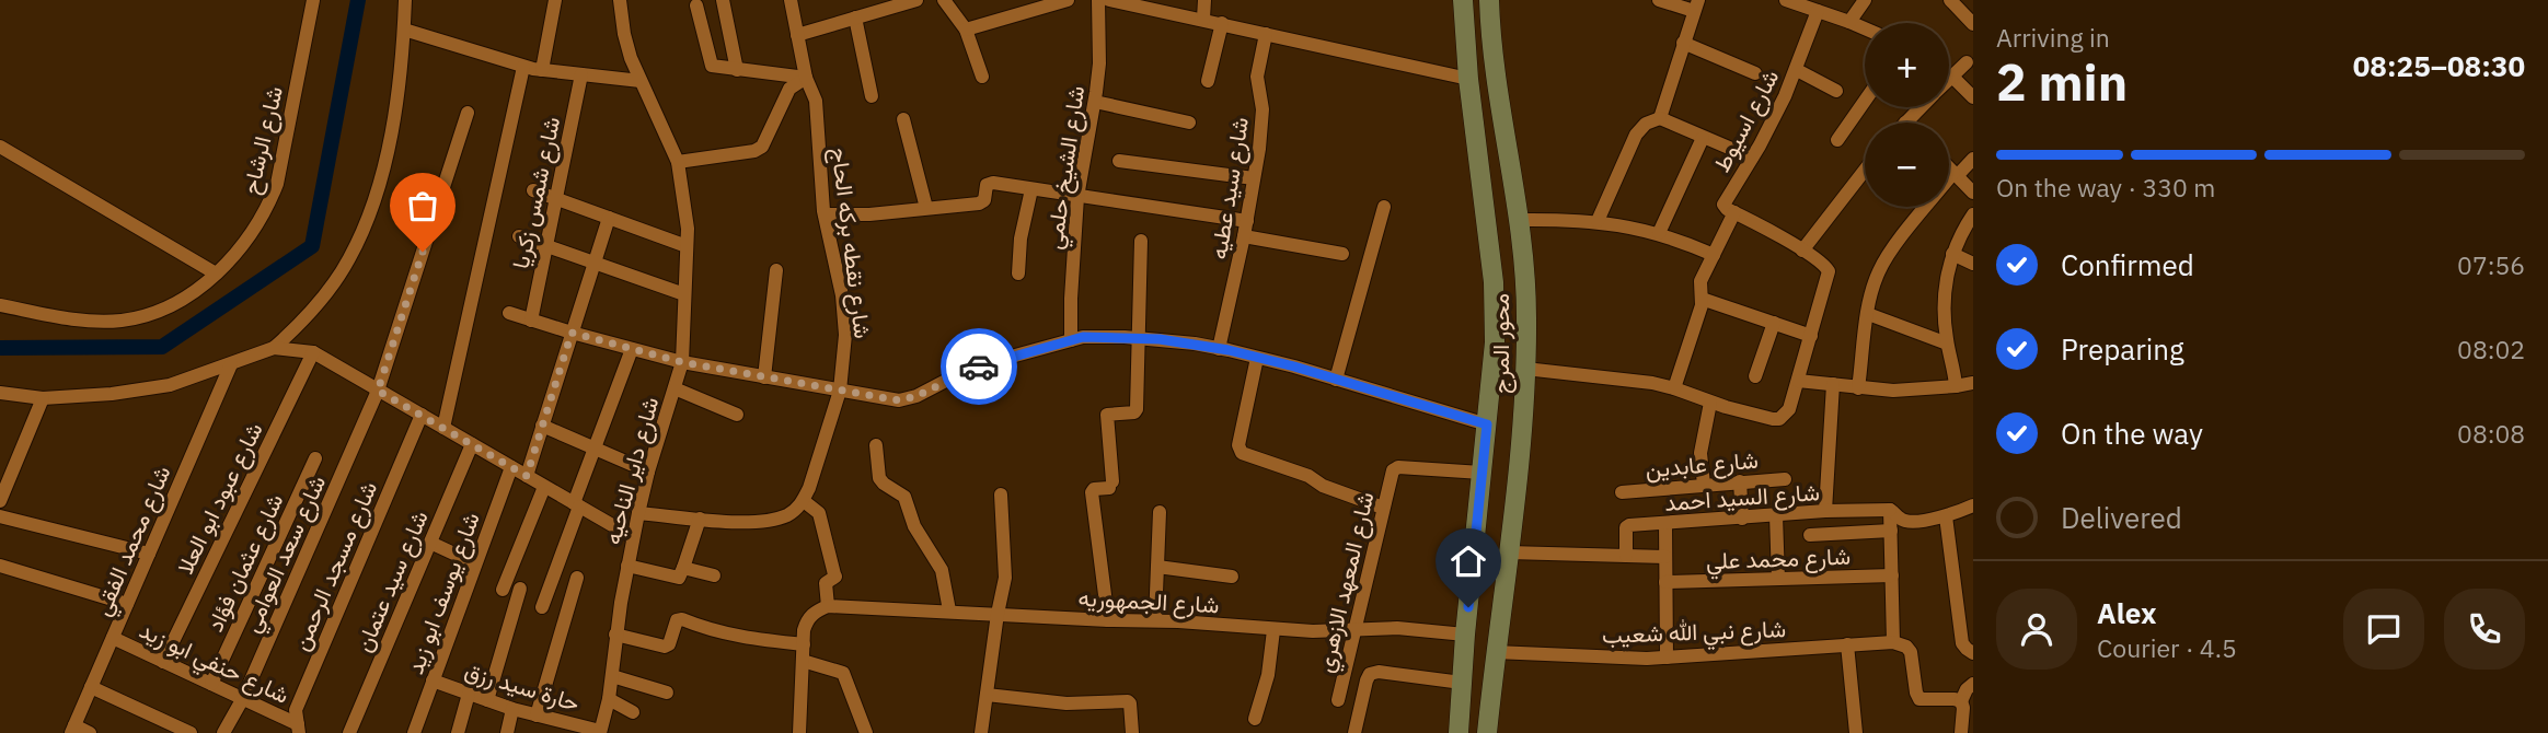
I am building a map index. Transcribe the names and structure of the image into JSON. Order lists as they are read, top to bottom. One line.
{"streets":{"main road":["محور المرج"],"street":["شارع اسيوط","شارع الرشاح","شارع الشيخ حلمي","شارع سيد عطيه","شارع شمس زكريا","شارع نقطه بركه الحاج","شارع عابدين","شارع داير الناحيه","شارع السيد احمد","شارع عبود ابو العلا","شارع محمد الفقي","شارع سعد العوامي","شارع محمد علي","شارع عثمان فؤاد","شارع مسجد الرحمن","شارع سيد عتمان","شارع المعهد الازهري","شارع يوسف ابو زيد","شارع الجمهوريه","شارع نبي الله شعيب","شارع حنفي ابو زيد","حارة سيد رزق"]},"crossings":[["محور المرج","شارع المعهد الازهري"],["محور المرج","شارع الجمهوريه"],["محور المرج","شارع نبي الله شعيب"],["شارع داير الناحيه","حارة سيد رزق"],["شارع عبود ابو العلا","شارع حنفي ابو زيد"],["شارع محمد الفقي","شارع حنفي ابو زيد"],["شارع سعد العوامي","شارع حنفي ابو زيد"],["شارع عثمان فؤاد","شارع حنفي ابو زيد"],["شارع مسجد الرحمن","شارع حنفي ابو زيد"],["شارع المعهد الازهري","شارع الجمهوريه"],["شارع يوسف ابو زيد","حارة سيد رزق"]],"page":{"heading":["2 min","Arriving in","08:25–08:30"],"panel":["Alex","Courier · 4.5"],"map_buttons":["+","−"],"bar":"On the way · 330 m","list":[["Confirmed","07:56"],["Preparing","08:02"],["On the way","08:08"],"Delivered"]}}
